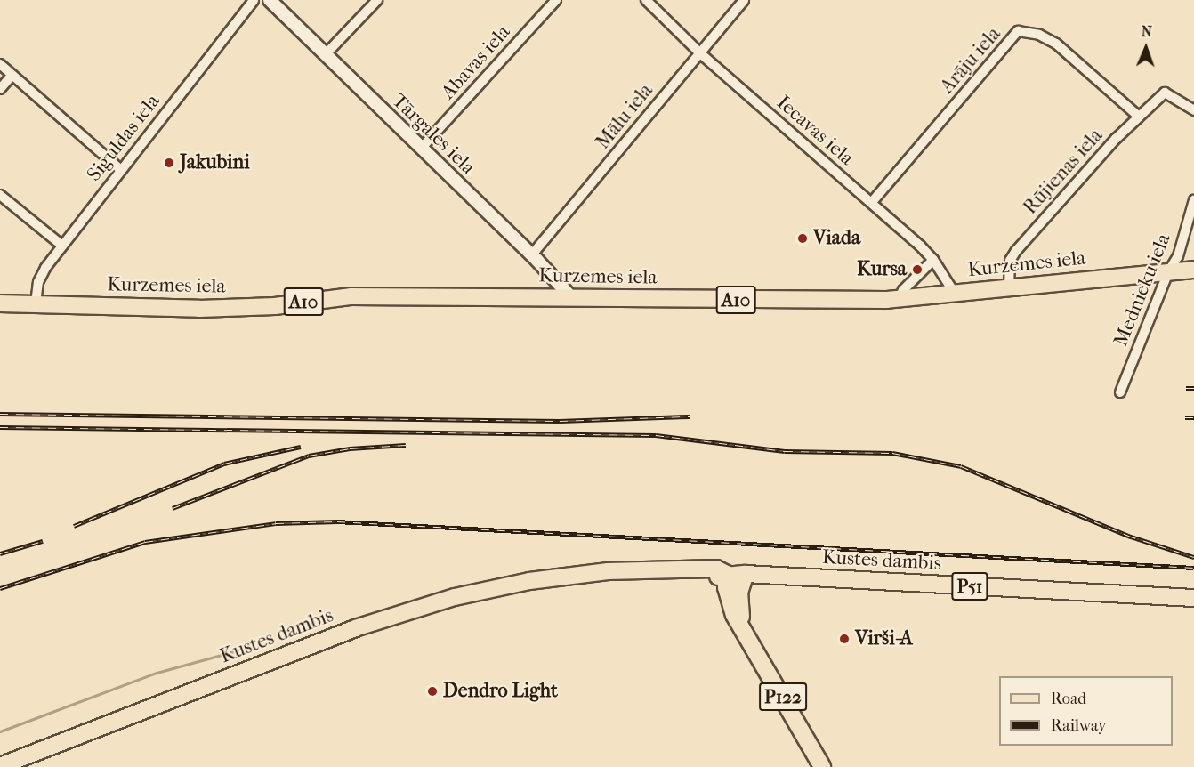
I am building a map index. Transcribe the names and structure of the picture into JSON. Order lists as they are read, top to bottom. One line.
{"streets":{"main road":["Kurzemes iela","A10","Kustes dambis","P51","P122"],"street":["Arāju iela","Abavas iela","Mālu iela","Iecavas iela","Tārgales iela","Siguldas iela","Rūjienas iela","Mednieku iela"]},"crossings":[["Arāju iela","Iecavas iela"],["Arāju iela","Rūjienas iela"],["Abavas iela","Tārgales iela"],["Mālu iela","Iecavas iela"],["Mālu iela","Tārgales iela"],["Iecavas iela","Kurzemes iela"],["Tārgales iela","Kurzemes iela"],["Siguldas iela","Kurzemes iela"],["Rūjienas iela","Kurzemes iela"],["Kurzemes iela","Mednieku iela"],["Kustes dambis","P122"]],"places":["Jakubini","Viada","Kursa","Virši-A","Dendro Light"],"legend":["Road","Railway"],"north":"top"}
